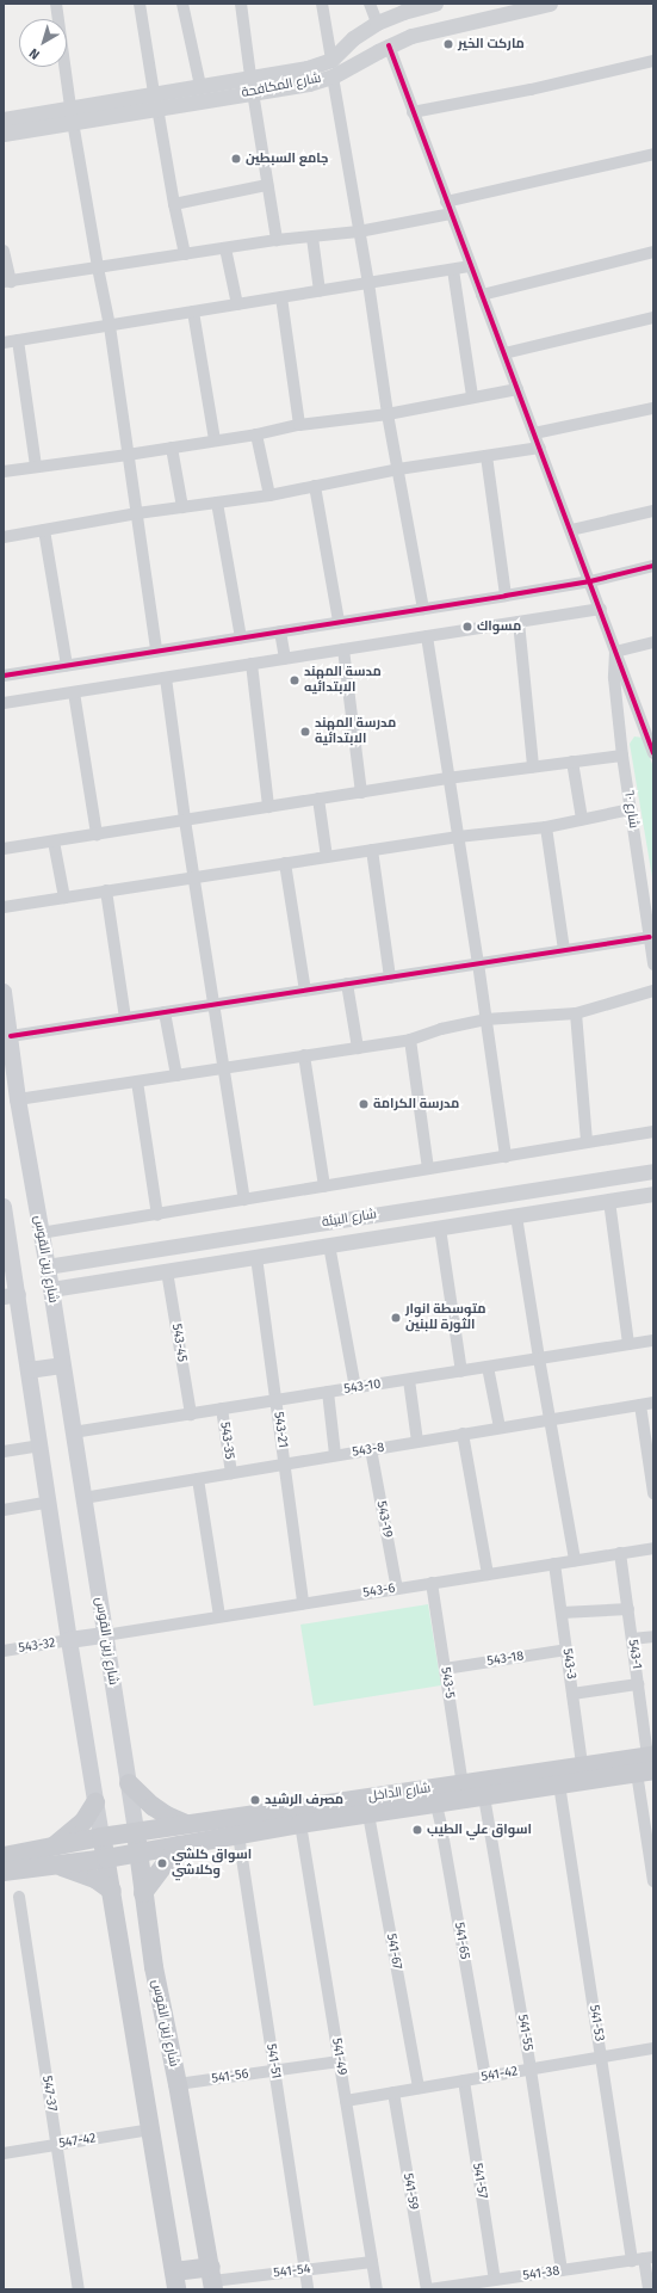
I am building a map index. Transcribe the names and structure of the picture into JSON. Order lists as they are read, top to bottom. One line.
{"streets":{"main road":["شارع زين القوس","شارع الداخل"],"street":["شارع المكافحة","شارع ٦٠","شارع البيئة","543-45","543-10","543-21","543-35","543-8","543-19","543-6","543-32","543-1","543-18","543-3","543-5","541-65","541-67","541-53","541-55","541-49","541-51","541-42","541-56","547-37","547-42","541-57","541-59","541-54","541-38"]},"crossings":[["شارع البيئة","شارع زين القوس"],["شارع البيئة","543-45"],["شارع البيئة","543-21"],["شارع زين القوس","543-10"],["شارع زين القوس","543-8"],["شارع زين القوس","543-6"],["شارع زين القوس","شارع الداخل"],["شارع زين القوس","541-56"],["شارع زين القوس","541-54"],["543-45","543-10"],["543-10","543-21"],["543-10","543-35"],["543-21","543-8"],["543-21","543-6"],["543-35","543-8"],["543-8","543-19"],["543-19","543-6"],["543-6","543-1"],["543-6","543-3"],["543-6","543-5"],["543-1","شارع الداخل"],["543-18","543-3"],["543-18","543-5"],["543-3","شارع الداخل"],["543-5","شارع الداخل"],["شارع الداخل","541-65"],["شارع الداخل","541-67"],["شارع الداخل","541-53"],["شارع الداخل","541-55"],["شارع الداخل","541-49"],["شارع الداخل","541-51"],["541-65","541-42"],["541-67","541-42"],["541-53","541-42"],["541-53","541-38"],["541-55","541-42"],["541-55","541-38"],["541-49","541-42"],["541-49","541-56"],["541-49","541-54"],["541-51","541-56"],["541-51","541-54"],["541-42","541-57"],["541-42","541-59"],["547-37","547-42"],["541-57","541-38"],["541-59","541-38"]],"places":["ماركت الخير","جامع السبطين","مسواك","مدسة المهند الابتدائيه","مدرسة المهند الابتدائية","مدرسة الكرامة","متوسطة انوار الثورة للبنين","مصرف الرشيد","اسواق علي الطيب","اسواق كلشي وكلاشي"],"north":"bottom left"}
